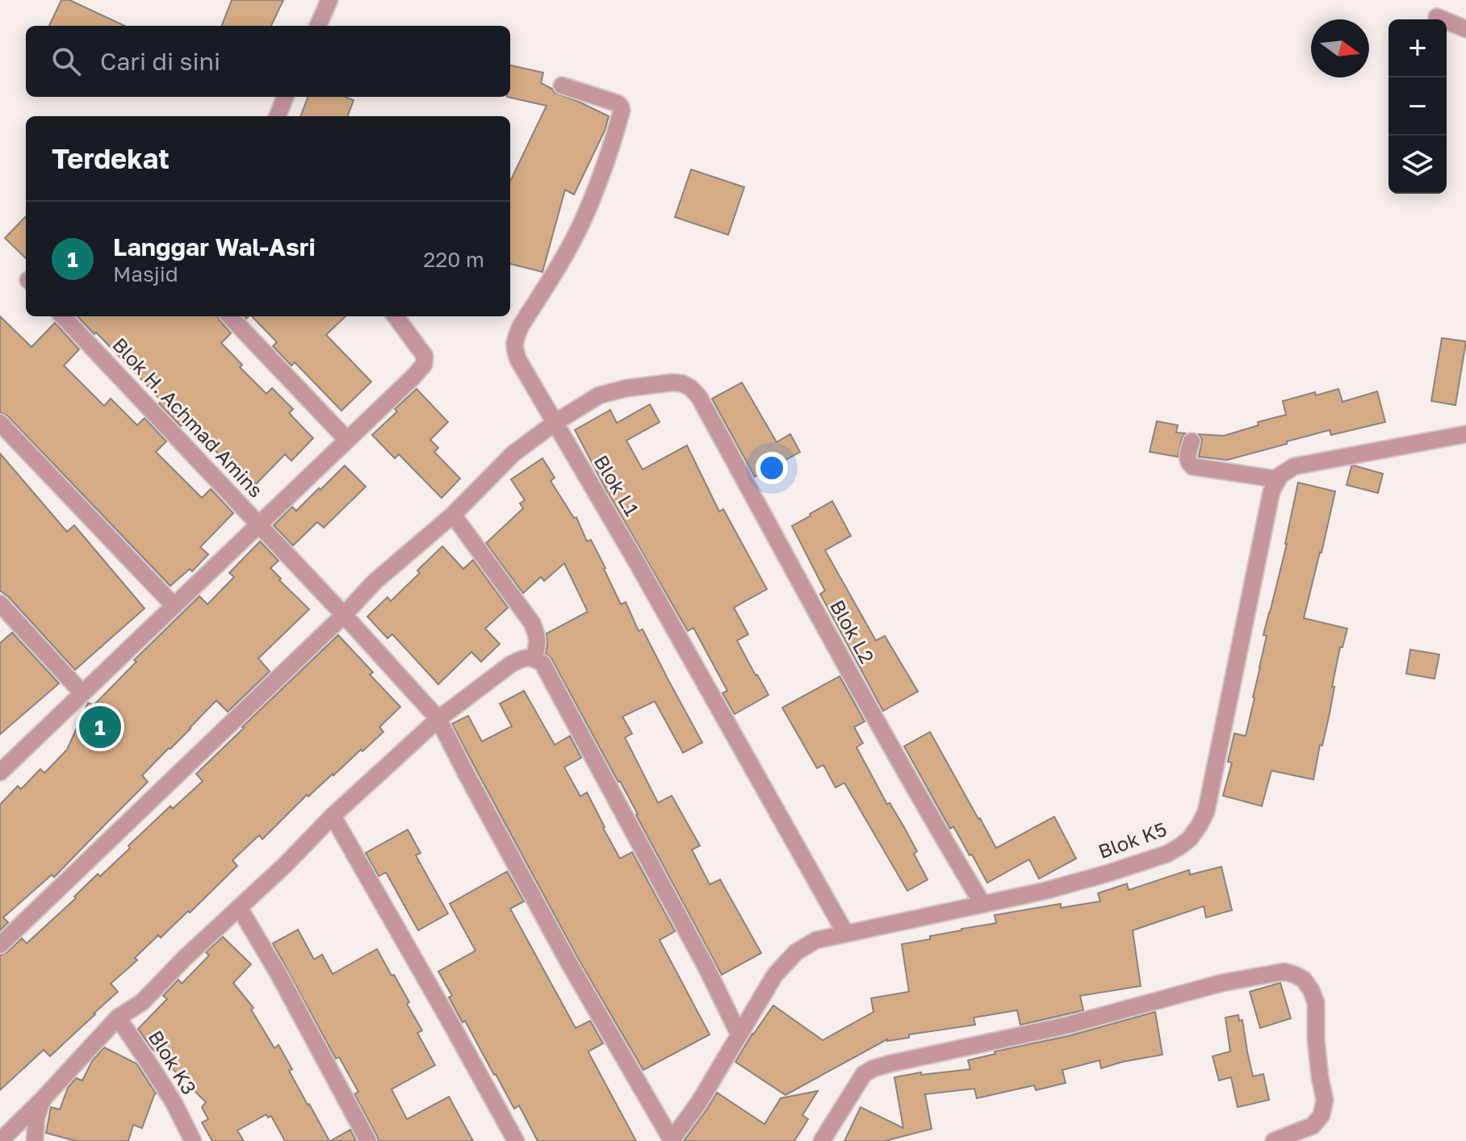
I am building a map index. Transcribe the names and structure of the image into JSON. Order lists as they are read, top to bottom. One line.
{"streets":{"street":["Blok H. Achmad Amins","Blok L1","Blok L2","Blok K5","Blok K3"]},"crossings":[["Blok H. Achmad Amins","Blok K5"],["Blok L1","Blok L2"],["Blok L1","Blok K5"],["Blok L2","Blok K5"]],"north":"right","page":{"map_buttons":["+","−"],"search":"Cari di sini","heading":"Terdekat","list":[{"mark":"1","name":"Langgar Wal-Asri","note":"Masjid","value":"220 m"}],"pins":"1"}}
